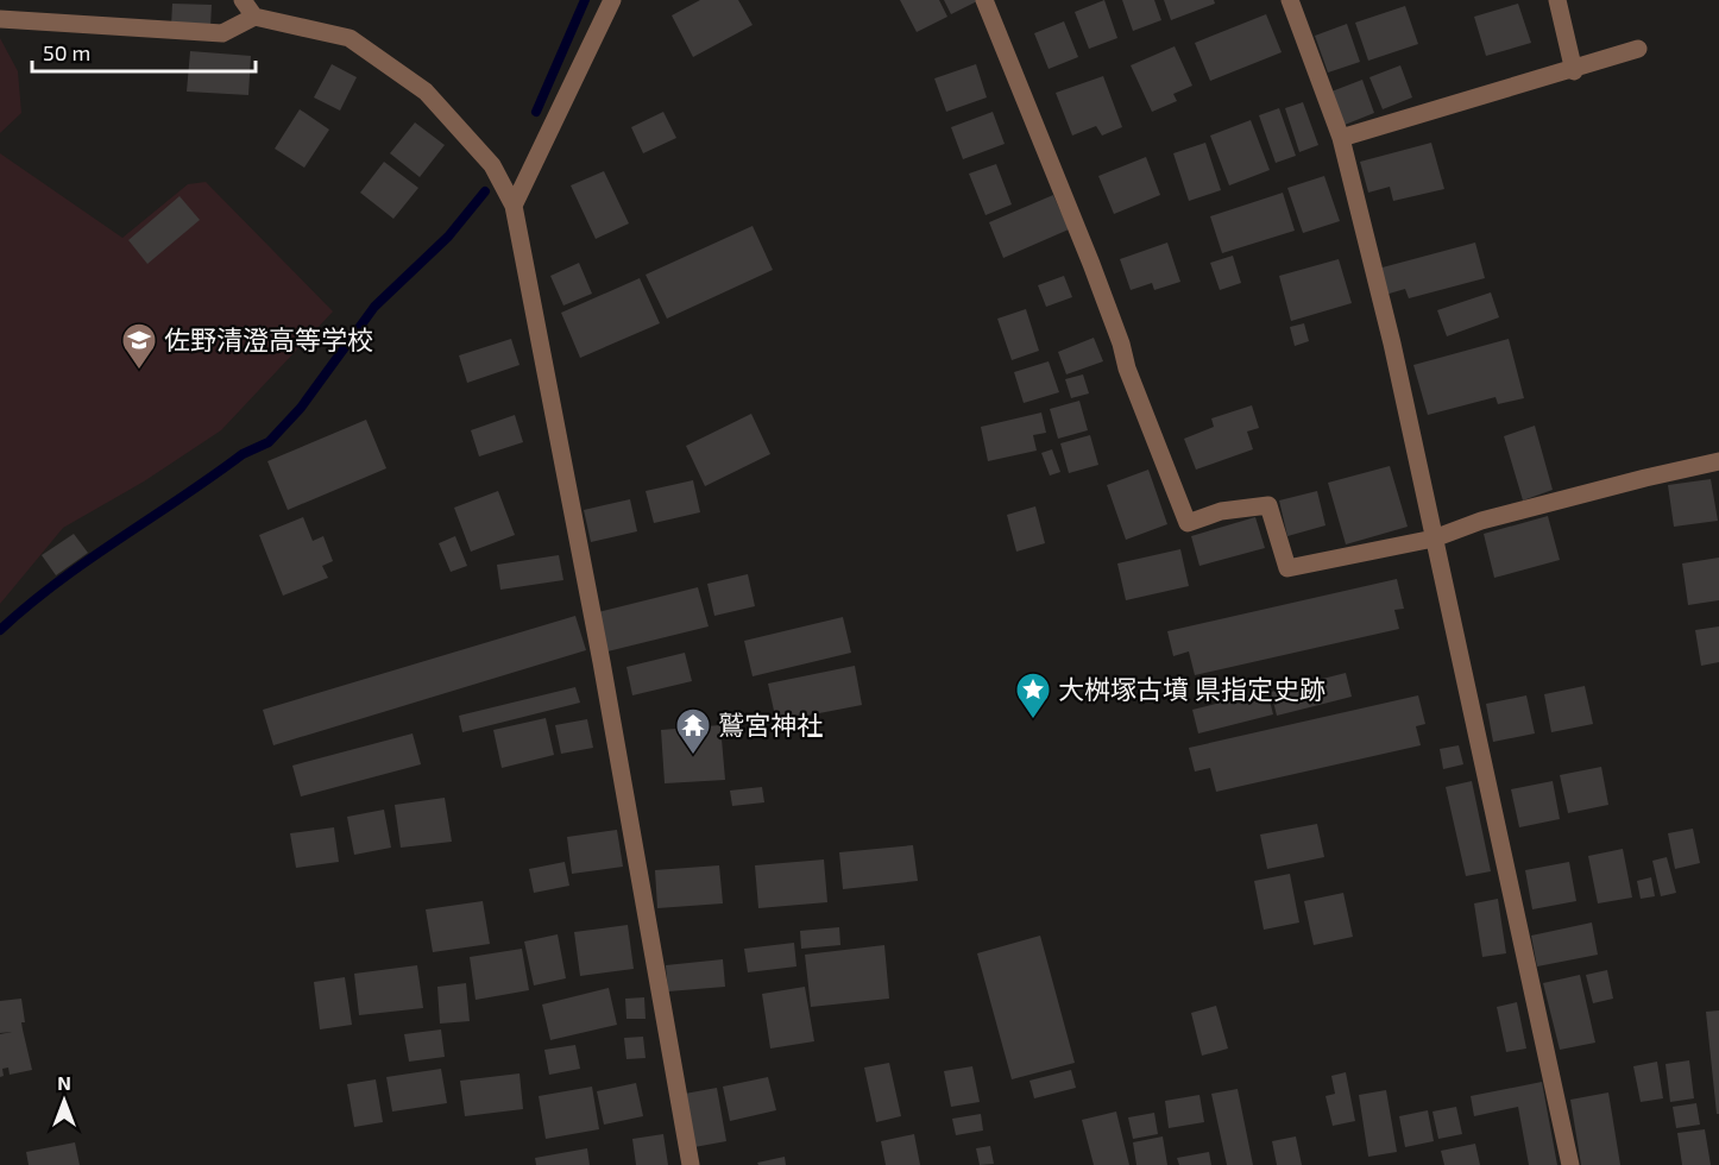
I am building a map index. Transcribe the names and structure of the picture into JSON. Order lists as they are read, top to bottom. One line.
{"places":{"school or university":["佐野清澄高等学校"],"place":["大桝塚古墳 県指定史跡"],"temple":["鷲宮神社"]},"scale_bar":"50 m","north":"top"}
